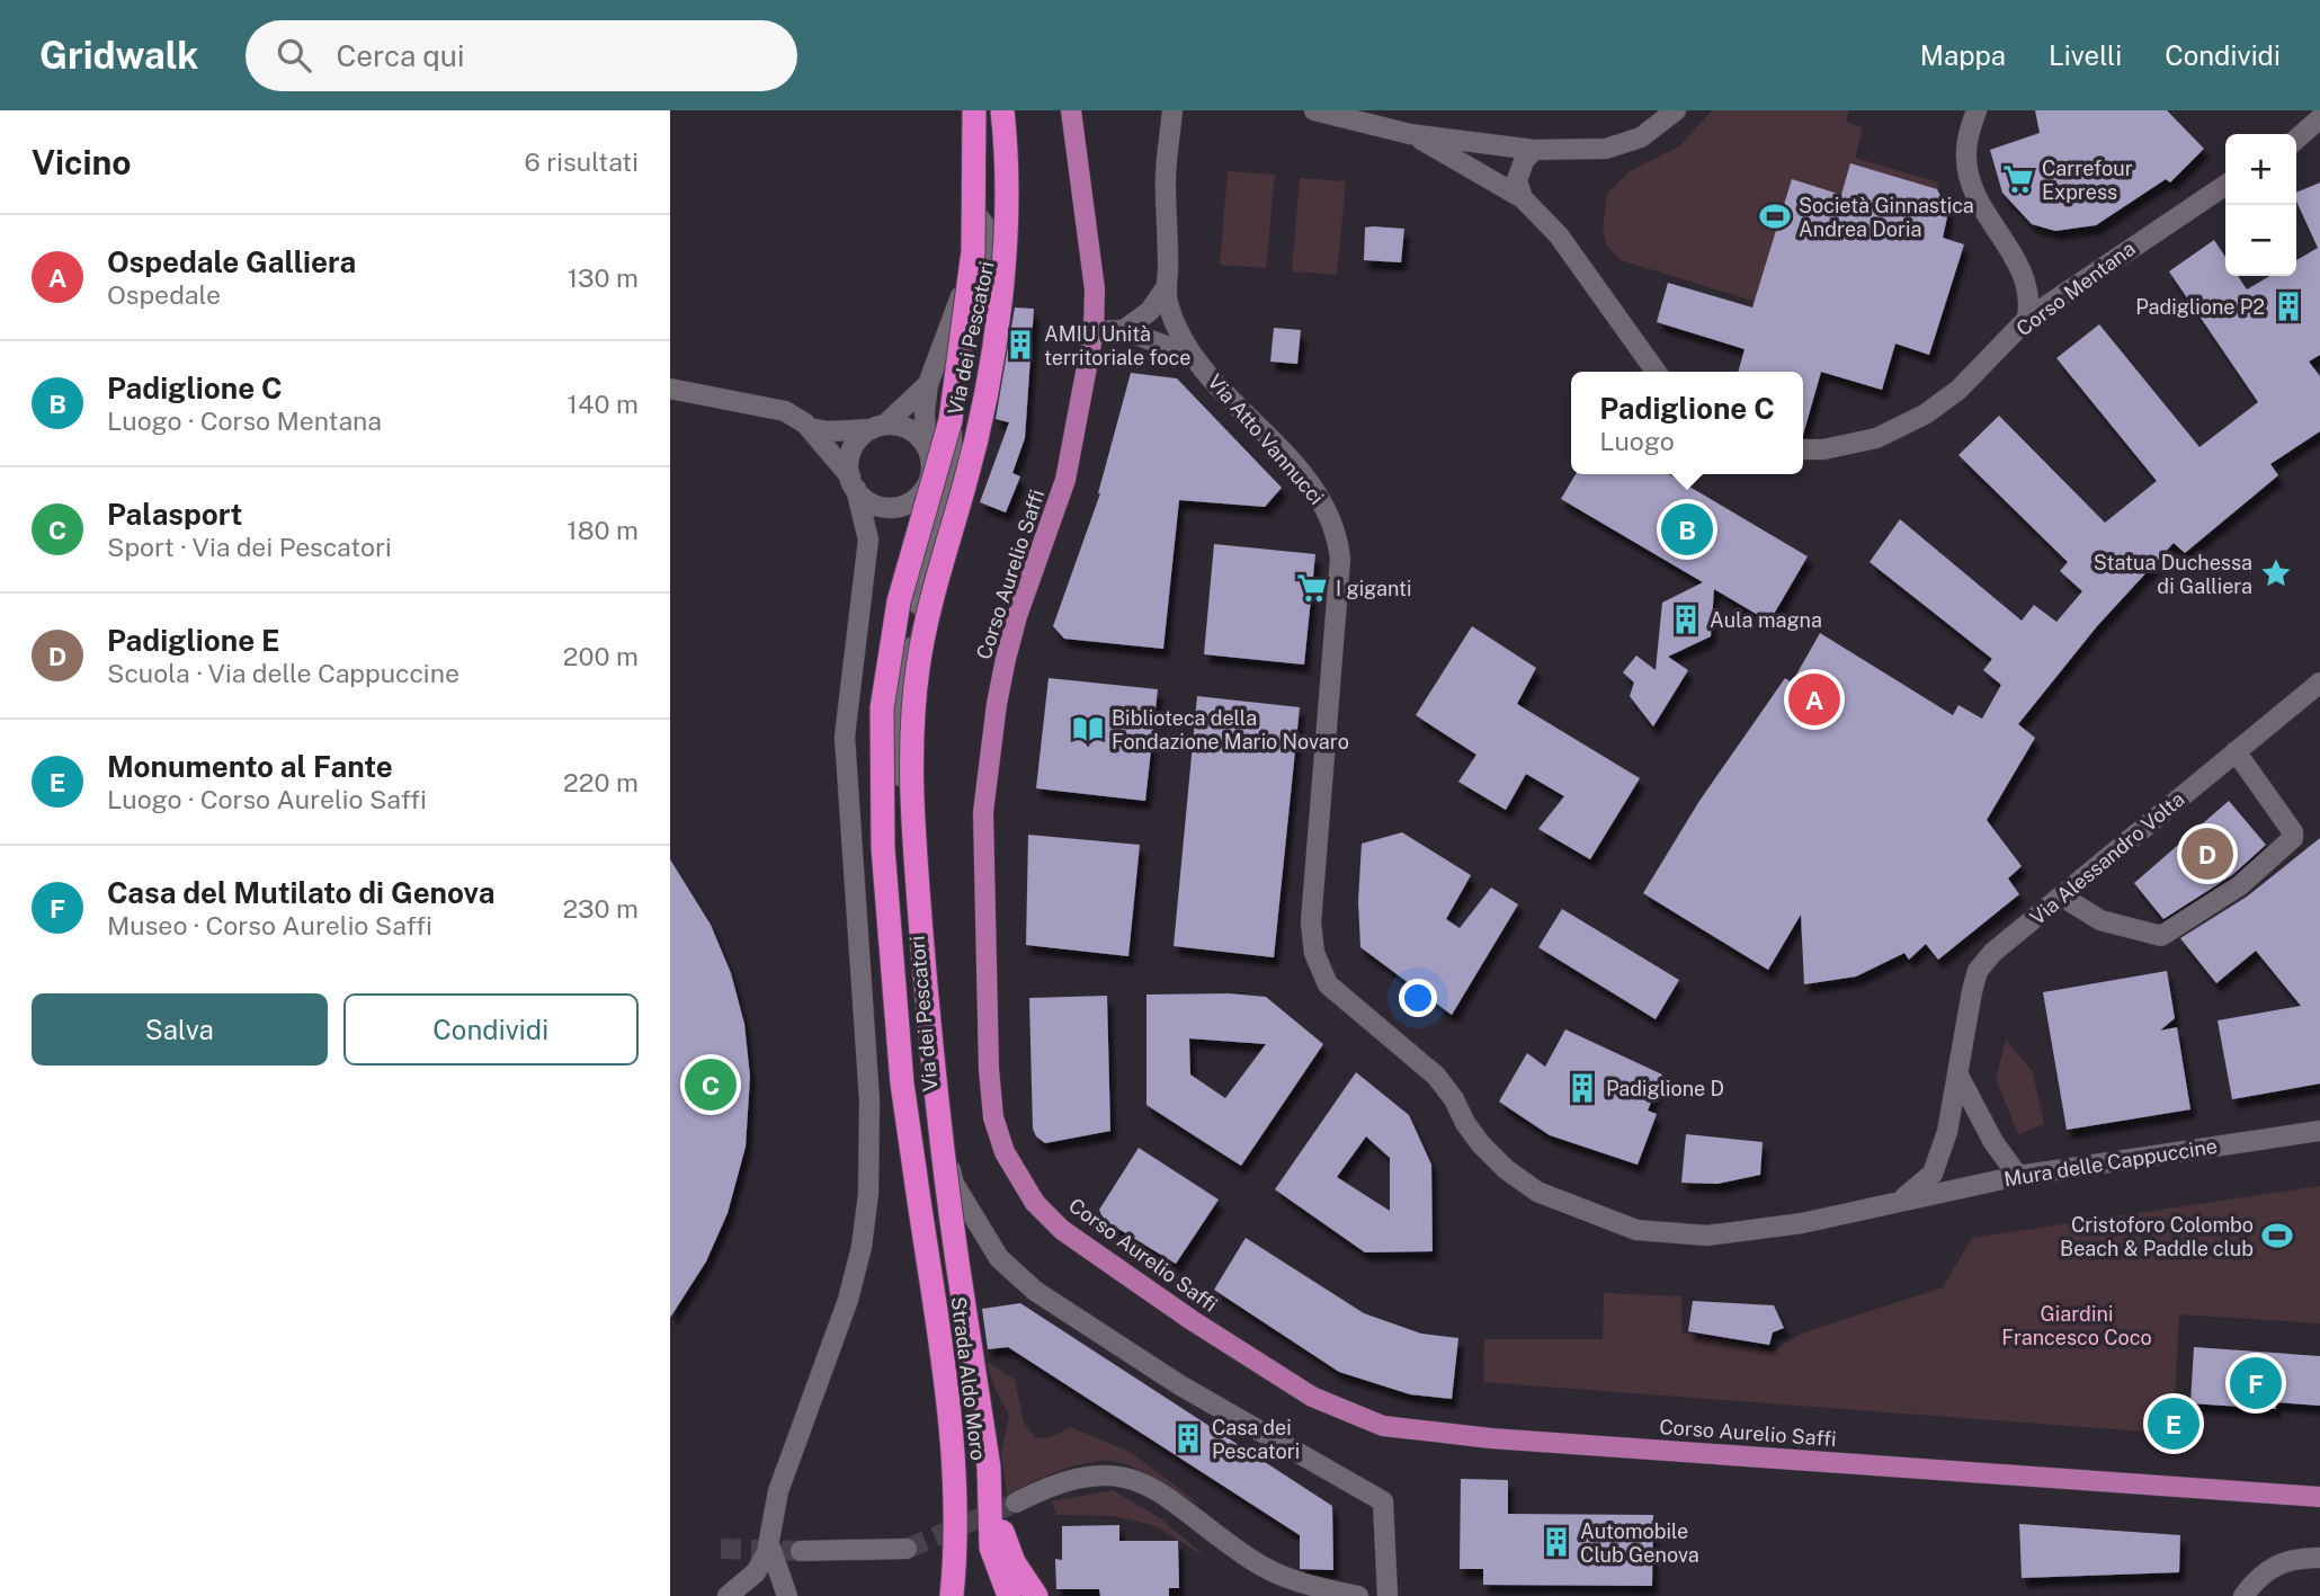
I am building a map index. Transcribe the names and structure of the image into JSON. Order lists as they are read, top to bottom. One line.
{"streets":{"highway":["Strada Aldo Moro"],"main road":["Corso Aurelio Saffi"],"street":["Corso Mentana","Via dei Pescatori","Via Atto Vannucci","Via Alessandro Volta","Mura delle Cappuccine"]},"crossings":[["Via dei Pescatori","Strada Aldo Moro"],["Via Atto Vannucci","Corso Aurelio Saffi"],["Via Atto Vannucci","Mura delle Cappuccine"],["Via Alessandro Volta","Mura delle Cappuccine"]],"parks":["Giardini Francesco Coco"],"places":{"supermarket":["Carrefour Express","I giganti"],"sports":["Società Ginnastica Andrea Doria","Cristoforo Colombo Beach & Paddle club"],"building":["Padiglione P2","AMIU Unità territoriale foce","Aula magna","Padiglione D","Casa dei Pescatori","Automobile Club Genova"],"place":["Statua Duchessa di Galliera"],"library":["Biblioteca della Fondazione Mario Novaro"]},"page":{"header":"Gridwalk","search":"Cerca qui","nav":["Mappa","Livelli","Condividi"],"heading":["Vicino","6 risultati"],"map_buttons":["+","−"],"list":[{"mark":"A","name":"Ospedale Galliera","note":"Ospedale","value":"130 m"},{"mark":"B","name":"Padiglione C","note":"Luogo · Corso Mentana","value":"140 m"},{"mark":"C","name":"Palasport","note":"Sport · Via dei Pescatori","value":"180 m"},{"mark":"D","name":"Padiglione E","note":"Scuola · Via delle Cappuccine","value":"200 m"},{"mark":"E","name":"Monumento al Fante","note":"Luogo · Corso Aurelio Saffi","value":"220 m"},{"mark":"F","name":"Casa del Mutilato di Genova","note":"Museo · Corso Aurelio Saffi","value":"230 m"}],"popup":["Padiglione C","Luogo"],"pins":["B","A","D","C","F","E"],"buttons":["Salva","Condividi"]}}
